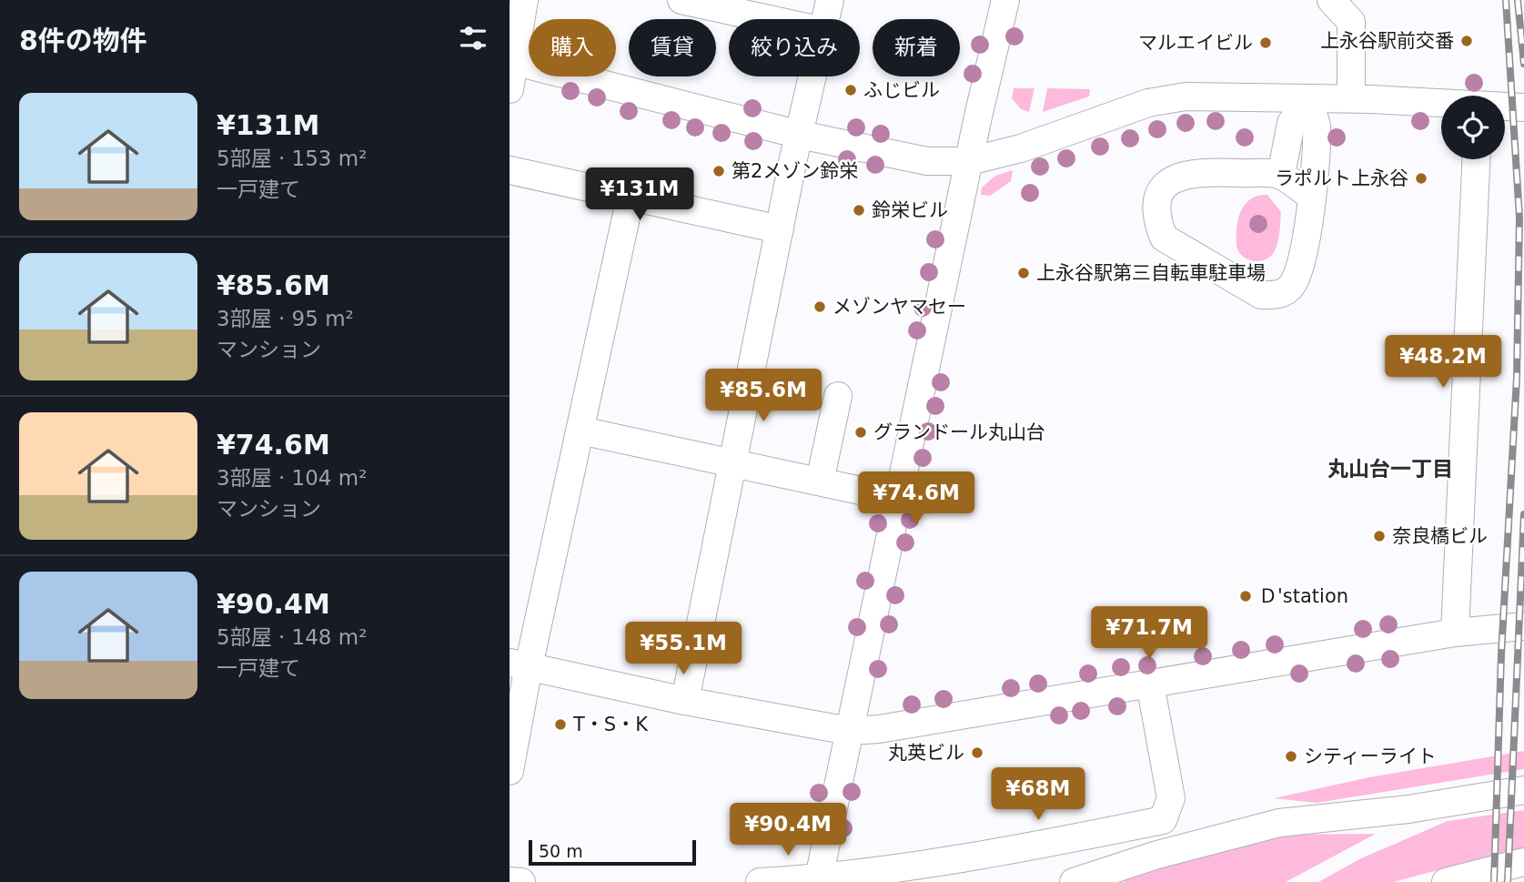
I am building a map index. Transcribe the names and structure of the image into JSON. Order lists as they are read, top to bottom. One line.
{"districts":["丸山台一丁目"],"places":["上永谷駅前交番","マルエイビル","ふじビル","第2メゾン鈴栄","ラポルト上永谷","鈴栄ビル","上永谷駅第三自転車駐車場","メゾンヤマセー","グランドール丸山台","奈良橋ビル","Ｄ'station","T・S・K","丸英ビル","シティーライト"],"scale_bar":"50 m","page":{"heading":"8件の物件","chip":["購入","賃貸","絞り込み","新着"],"list":[{"name":"¥131M","note":"5部屋 · 153 m² · 一戸建て"},{"name":"¥85.6M","note":"3部屋 · 95 m² · マンション"},{"name":"¥74.6M","note":"3部屋 · 104 m² · マンション"},{"name":"¥90.4M","note":"5部屋 · 148 m² · 一戸建て"}],"price":["¥131M","¥48.2M","¥85.6M","¥74.6M","¥71.7M","¥55.1M","¥68M","¥90.4M"],"scale":"50 m"}}
